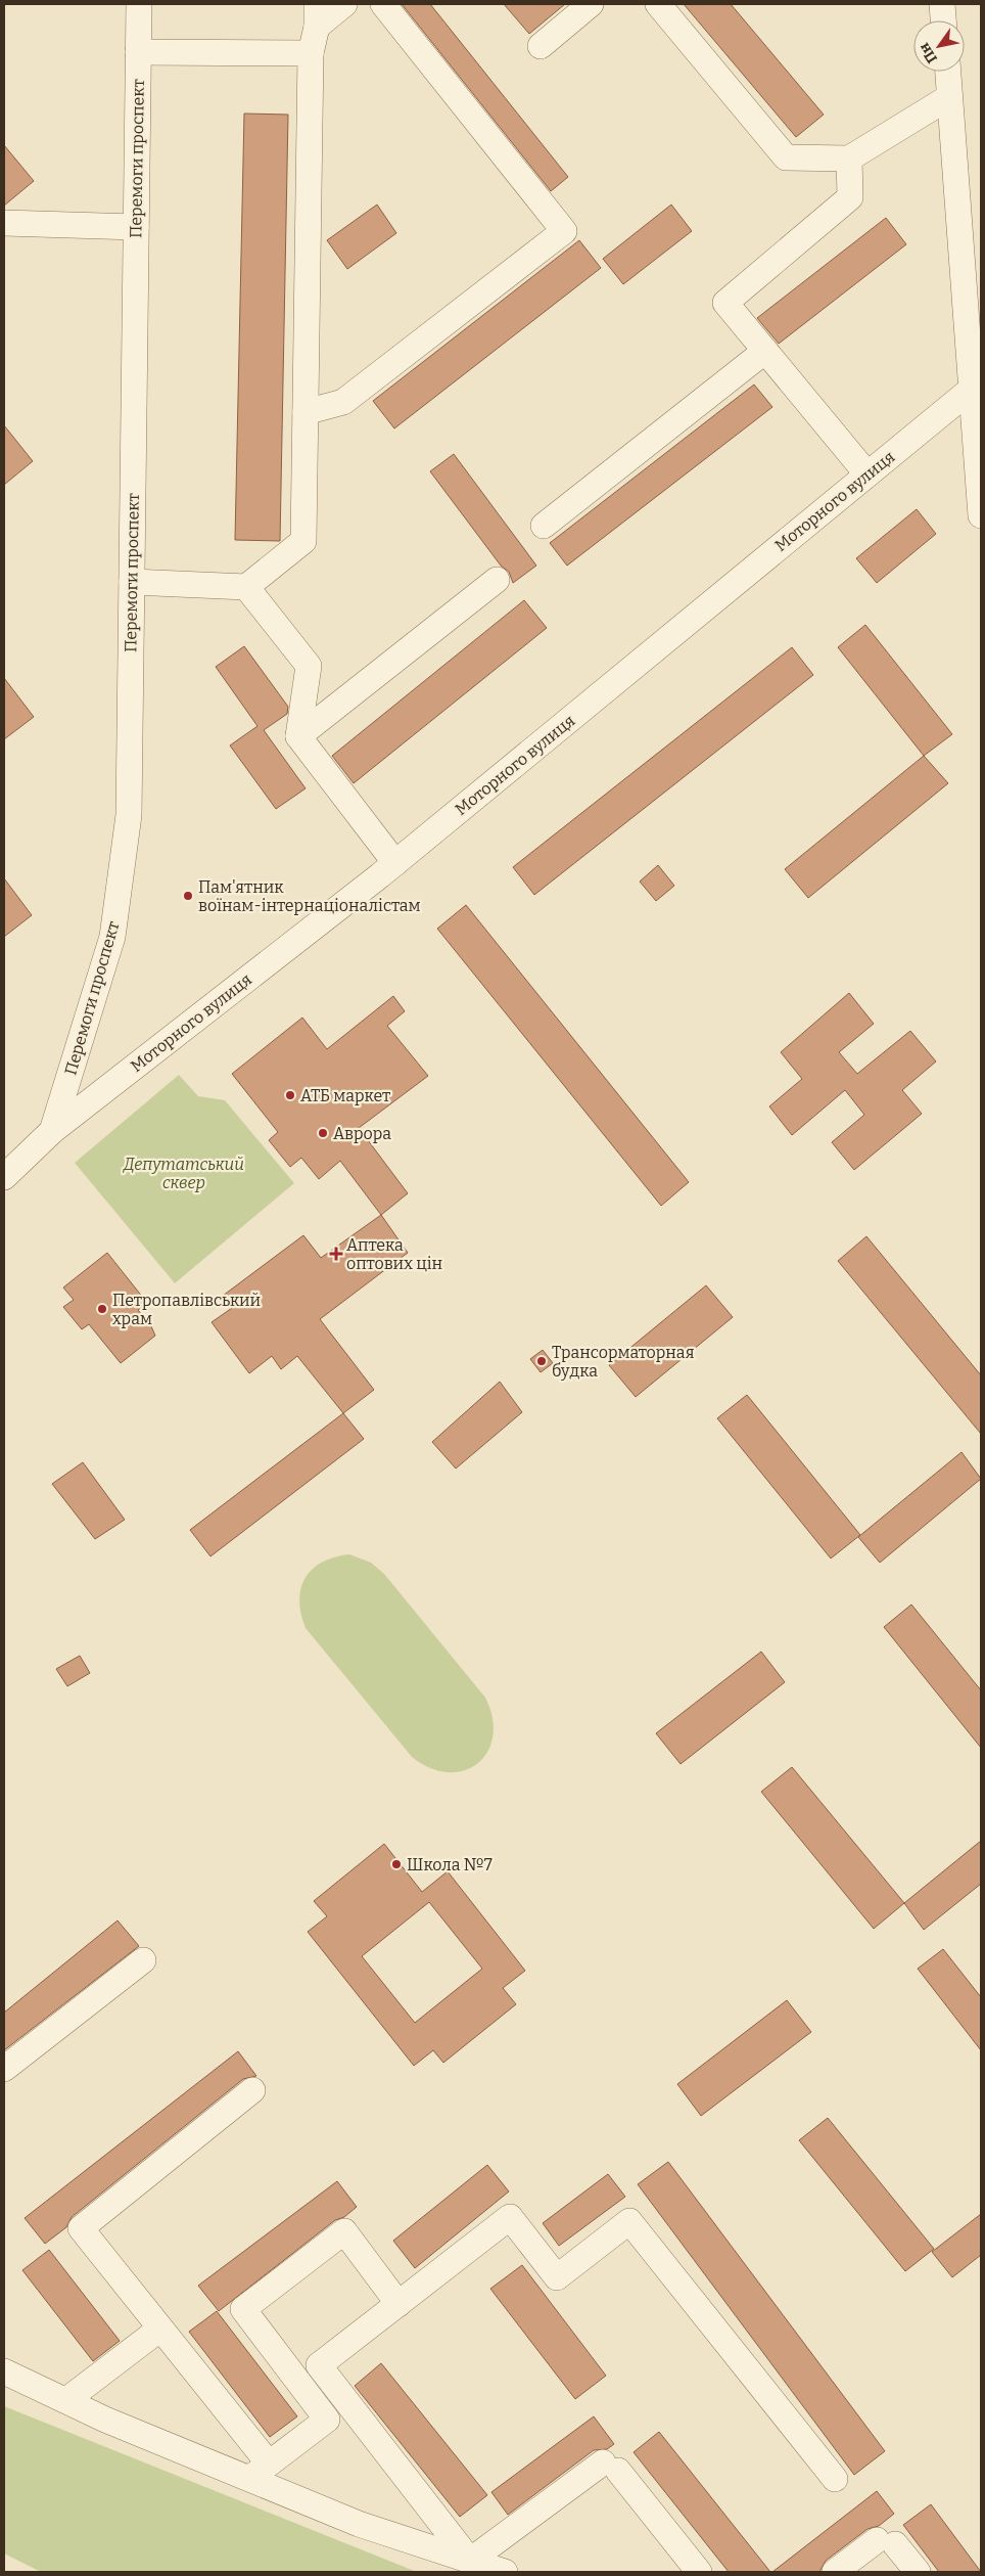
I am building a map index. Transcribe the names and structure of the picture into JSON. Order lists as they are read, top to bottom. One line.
{"streets":{"street":["Перемоги проспект","Моторного вулиця"]},"crossings":[["Перемоги проспект","Моторного вулиця"]],"parks":["Депутатський сквер"],"places":{"other":["Пам'ятник воїнам-інтернаціоналістам","АТБ маркет","Аврора","Петропавлівський храм","Трансорматорная будка","Школа №7"],"health":["Аптека оптових цін"]},"north":"bottom left"}
